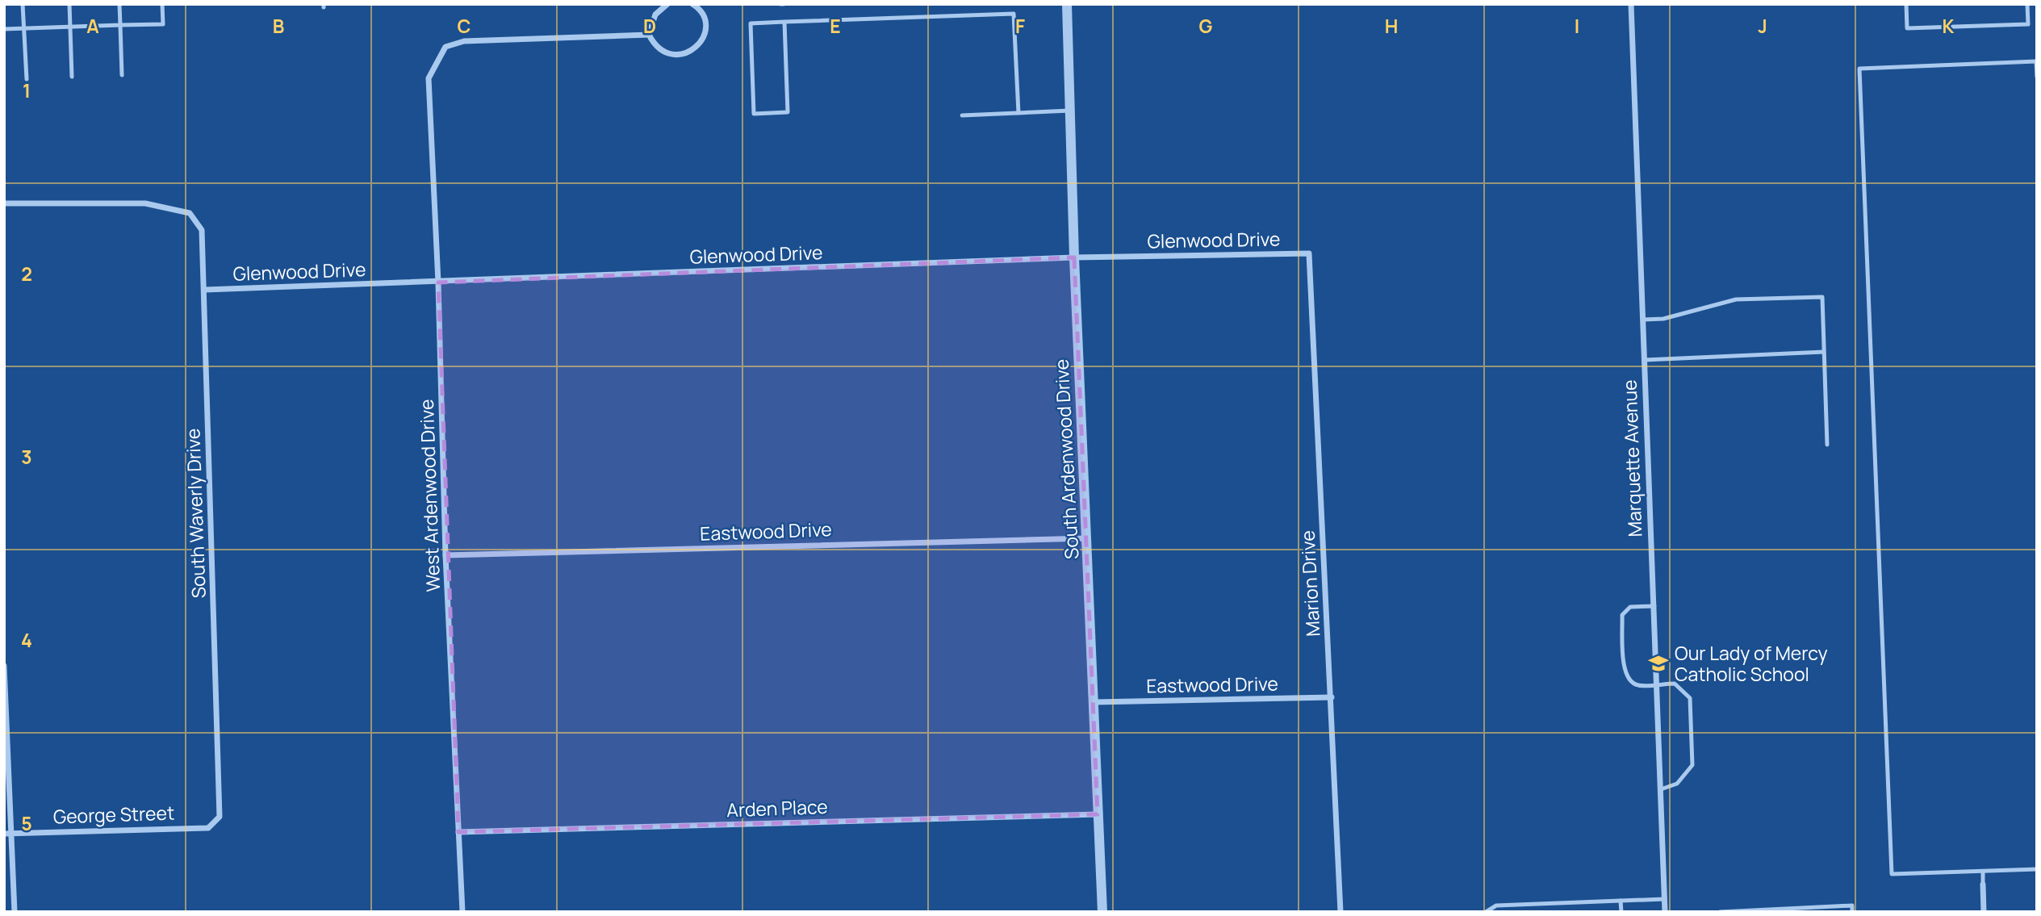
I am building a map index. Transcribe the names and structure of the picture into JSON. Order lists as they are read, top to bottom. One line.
{"streets":{"street":["Glenwood Drive","Marquette Avenue","South Ardenwood Drive","West Ardenwood Drive","South Waverly Drive","Eastwood Drive","Marion Drive","Arden Place","George Street"]},"crossings":[["Glenwood Drive","South Ardenwood Drive"],["Glenwood Drive","West Ardenwood Drive"],["Glenwood Drive","South Waverly Drive"],["Glenwood Drive","Marion Drive"],["South Ardenwood Drive","Eastwood Drive"],["South Ardenwood Drive","Arden Place"],["West Ardenwood Drive","Eastwood Drive"],["West Ardenwood Drive","Arden Place"],["South Waverly Drive","George Street"],["Eastwood Drive","Marion Drive"]],"places":{"school or university":["Our Lady of Mercy Catholic School"]},"grid":{"columns":["A","B","C","D","E","F","G","H","I","J","K"],"rows":["1","2","3","4","5"]}}
